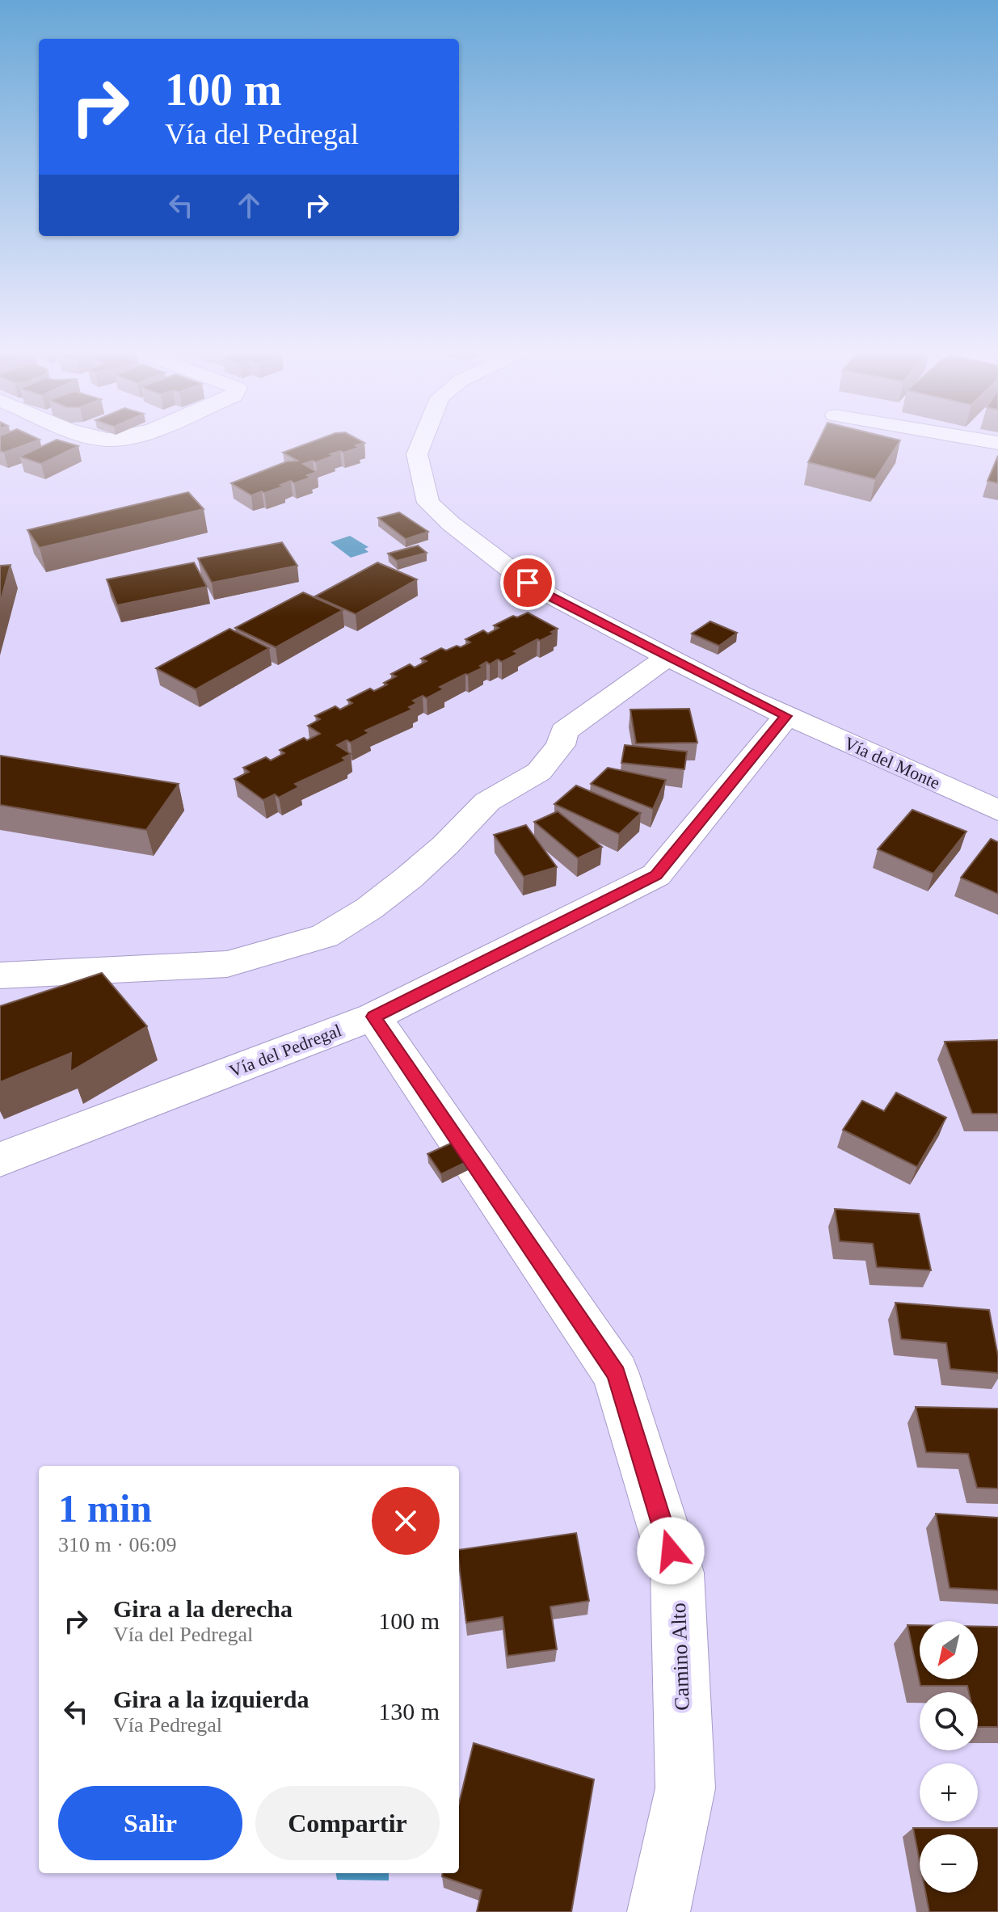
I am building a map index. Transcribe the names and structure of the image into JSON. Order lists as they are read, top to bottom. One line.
{"streets":{"street":["Vía del Monte","Vía del Pedregal","Camino Alto"]},"crossings":[["Vía del Monte","Vía del Pedregal"],["Vía del Pedregal","Camino Alto"]],"north":"bottom left","page":{"turn":["100 m","Vía del Pedregal"],"heading":["1 min","310 m · 06:09"],"list":[{"name":"Gira a la derecha","note":"Vía del Pedregal","value":"100 m"},{"name":"Gira a la izquierda","note":"Vía Pedregal","value":"130 m"}],"map_buttons":["+","−"],"buttons":["Salir","Compartir"]}}
